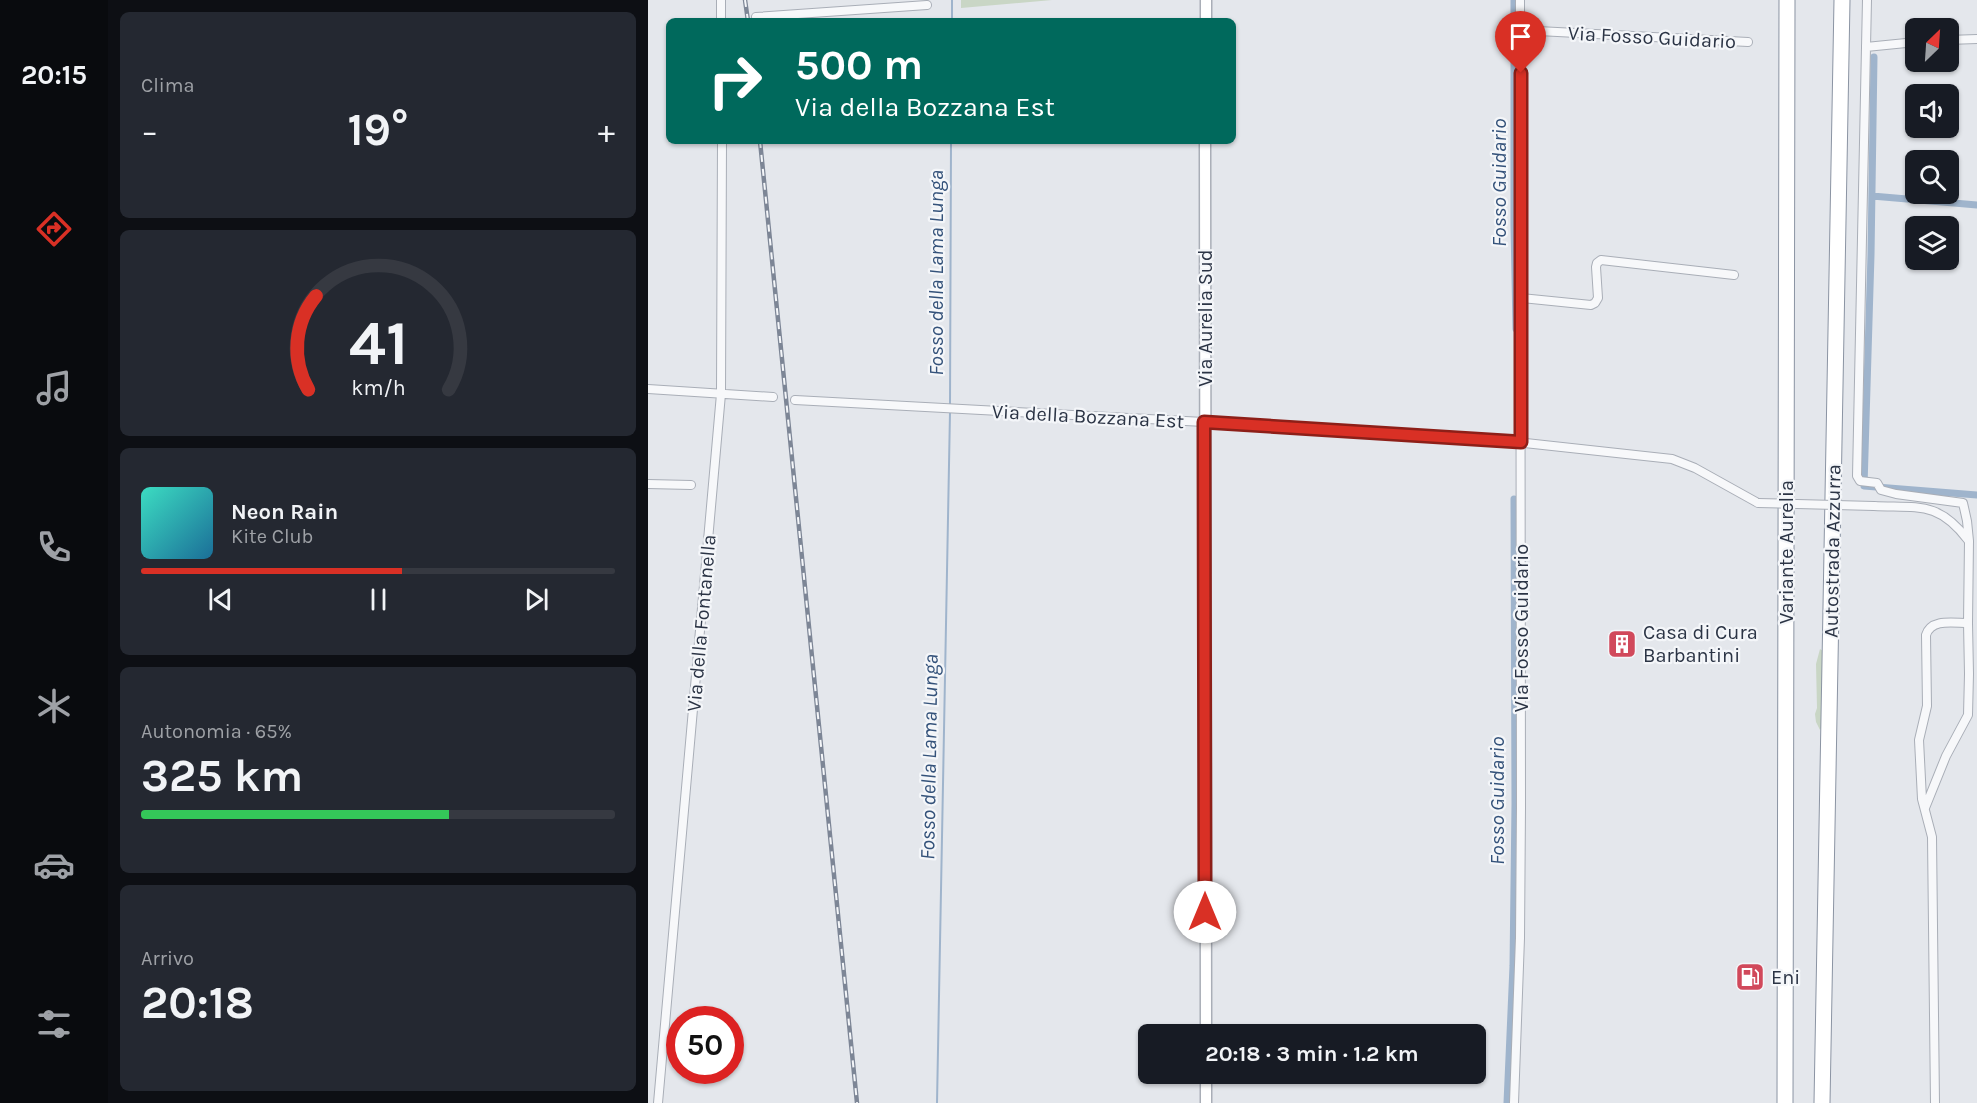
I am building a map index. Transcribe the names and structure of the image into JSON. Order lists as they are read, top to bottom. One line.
{"streets":{"highway":["Autostrada Azzurra","Variante Aurelia"],"main road":["Via Aurelia Sud"],"street":["Via Fosso Guidario","Via della Bozzana Est","Via della Fontanella"]},"crossings":[["Via Fosso Guidario","Via della Bozzana Est"],["Via Aurelia Sud","Via della Bozzana Est"]],"water":["Fosso Guidario","Fosso della Lama Lunga"],"places":{"building":["Casa di Cura Barbantini"],"fuel station":["Eni"]},"north":"top right","page":{"tabs":"20:15","tile":["Clima",["Autonomia · 65%","325 km"],["Arrivo","20:18"]],"turn":["500 m","Via della Bozzana Est"],"heat":["−","19°","+"],"song":["Neon Rain","Kite Club"],"limit":"50","trip":"20:18 · 3 min · 1.2 km","gauge":["41","km/h"]}}
